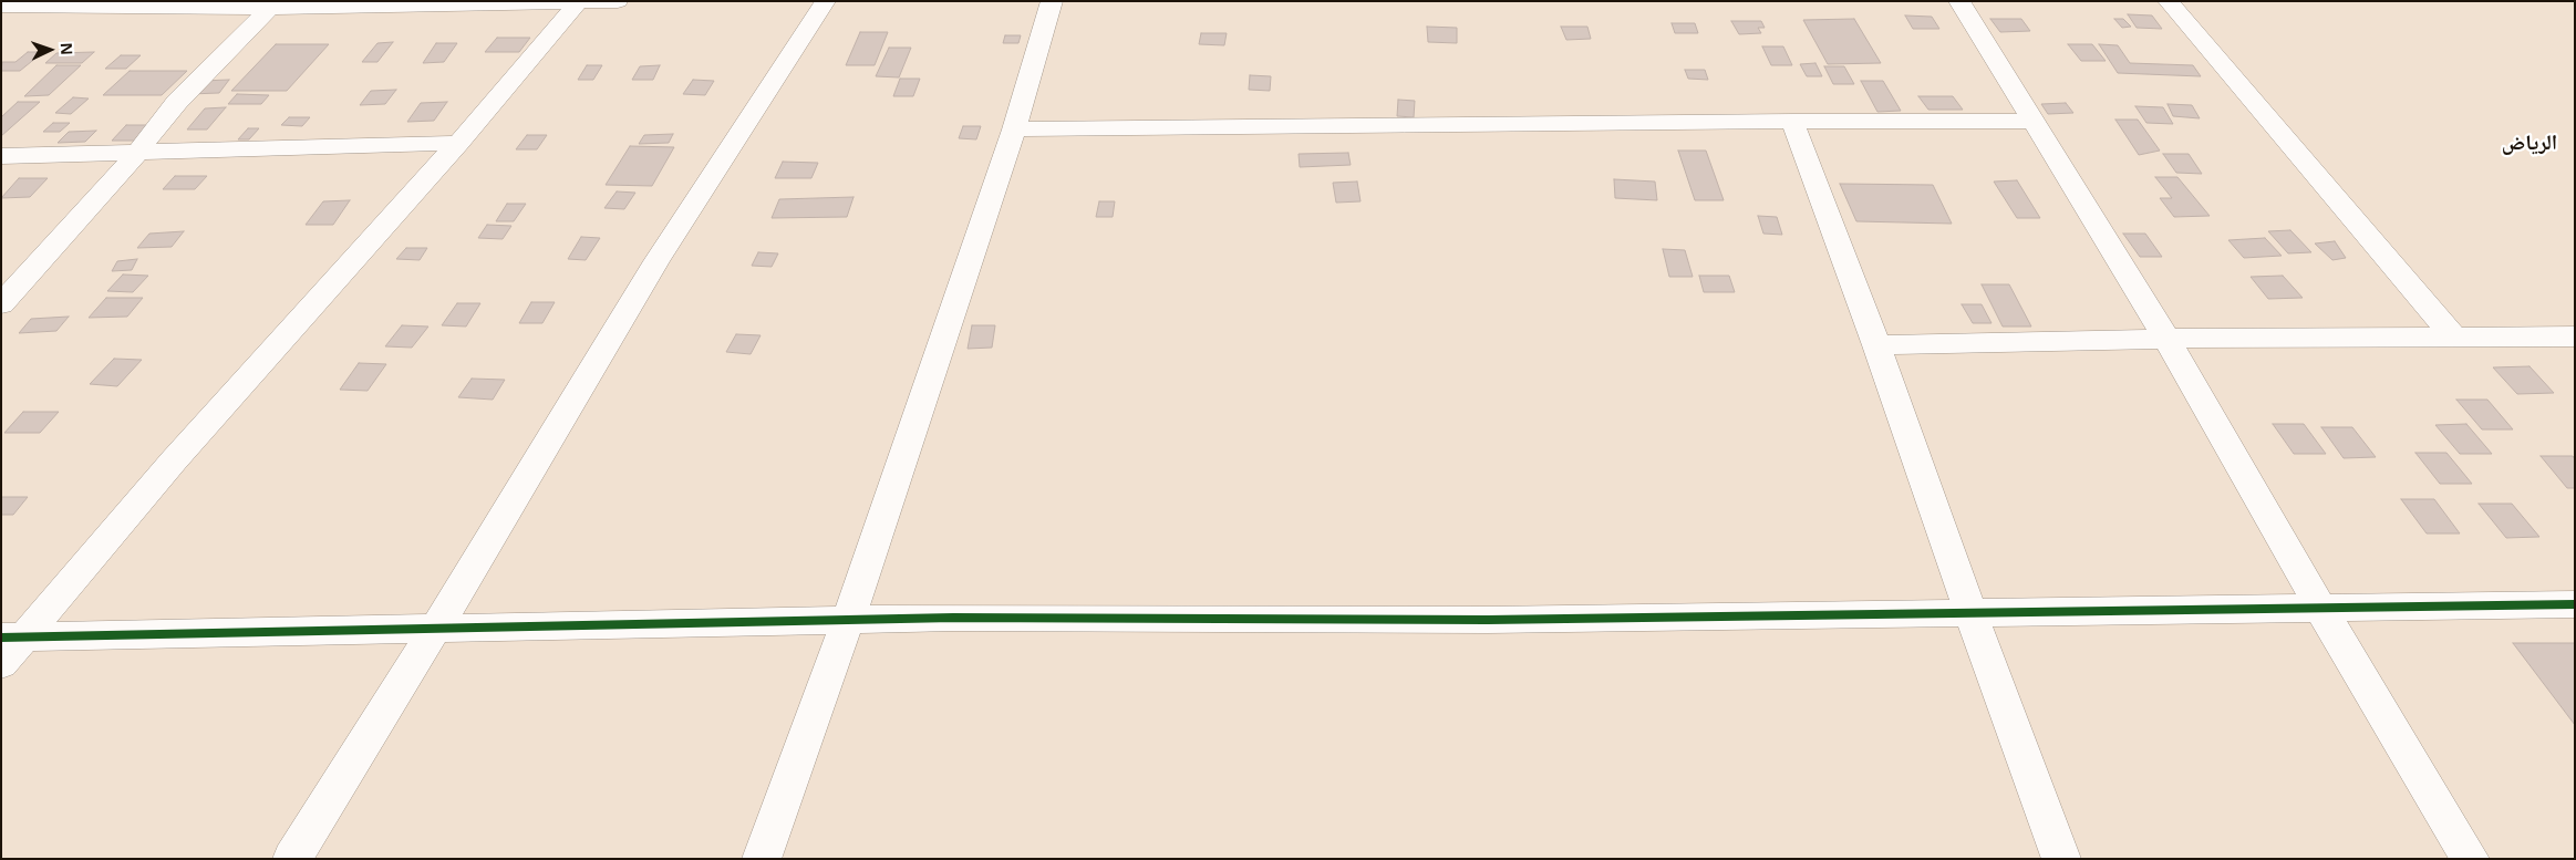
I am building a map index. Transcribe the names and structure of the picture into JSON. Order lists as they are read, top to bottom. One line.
{"districts":["الرياض"],"north":"right"}
